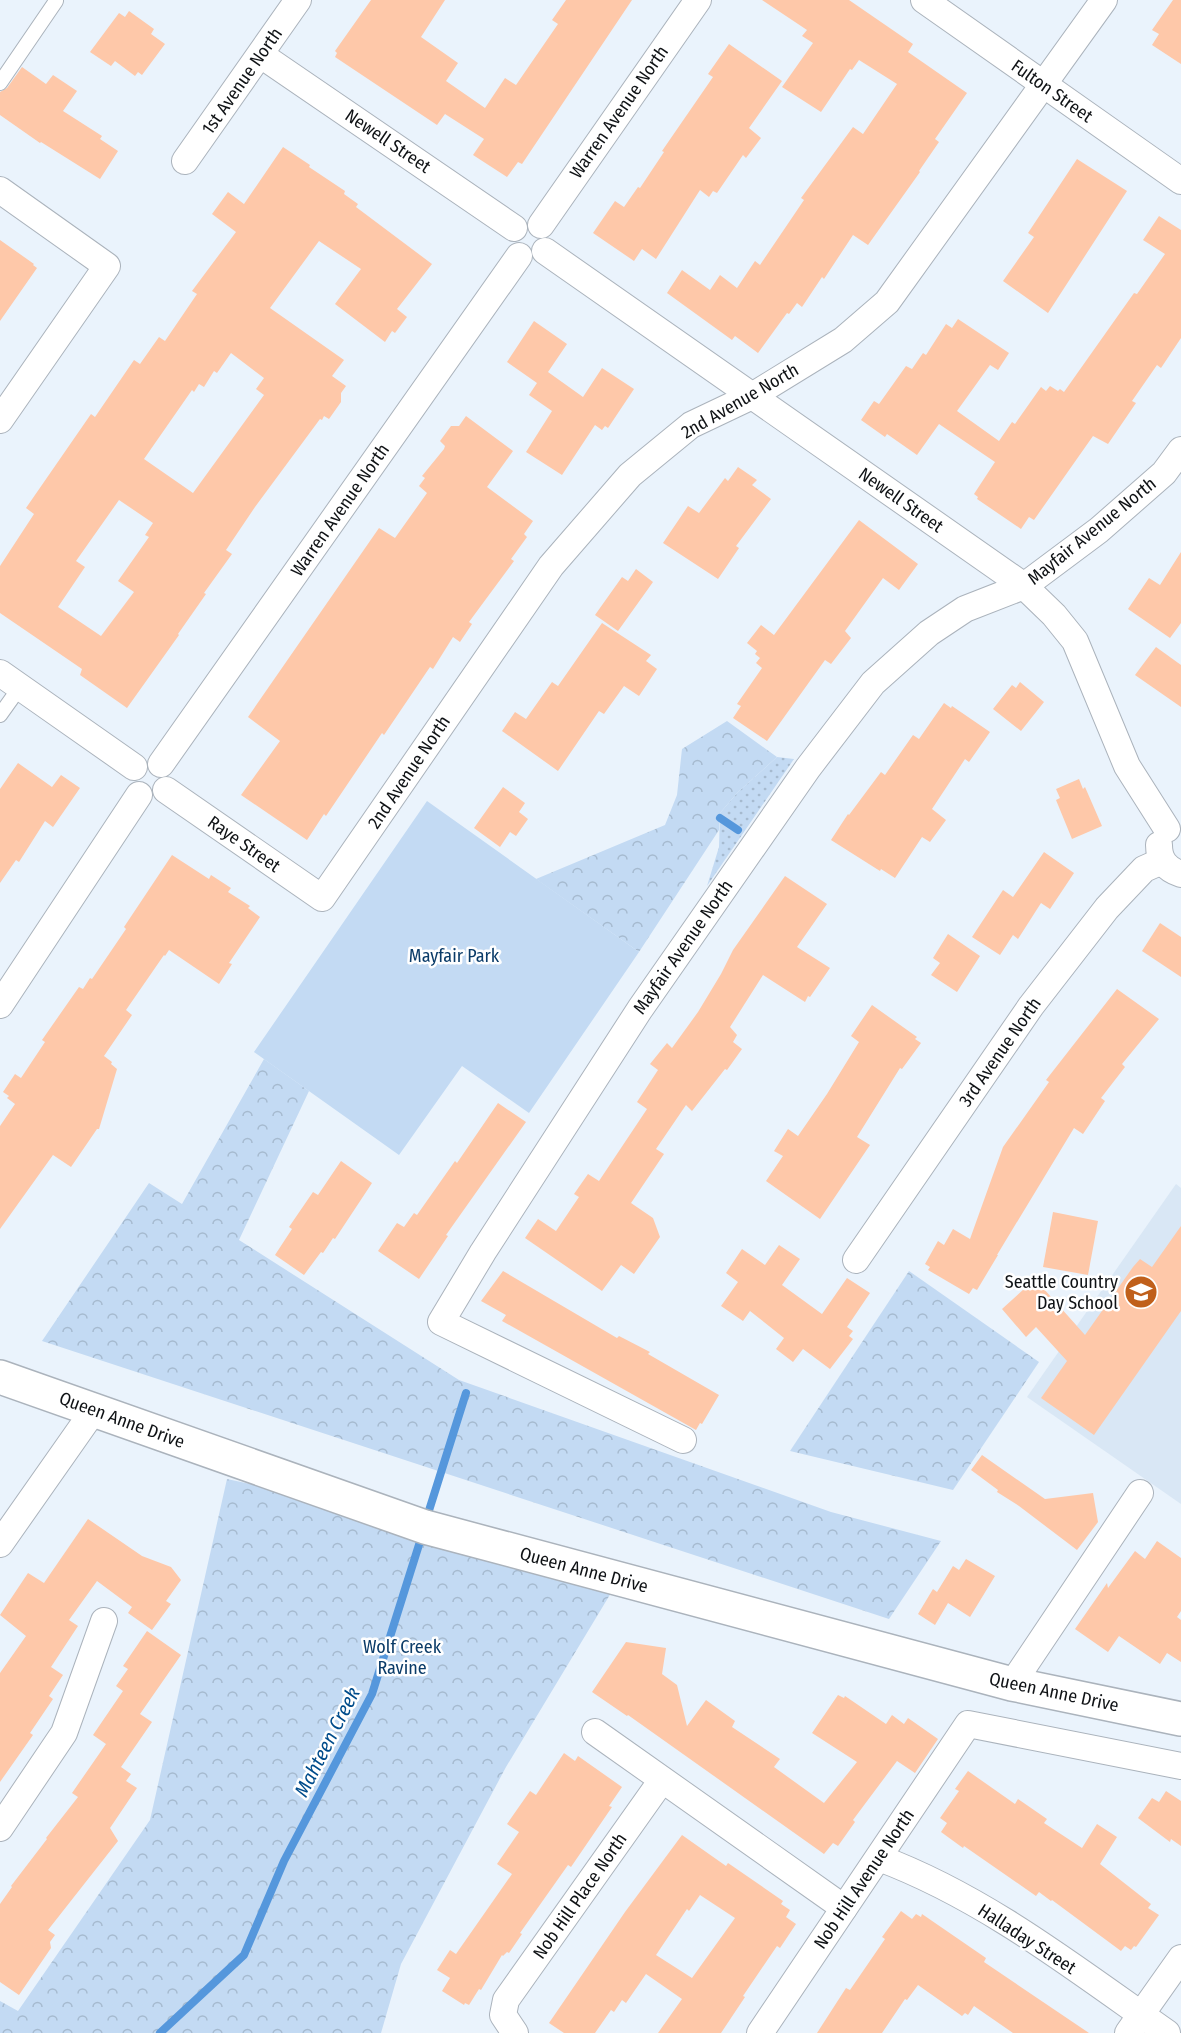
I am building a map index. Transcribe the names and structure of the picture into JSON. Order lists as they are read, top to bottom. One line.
{"streets":{"main road":["Queen Anne Drive"],"street":["1st Avenue North","Fulton Street","Warren Avenue North","Newell Street","2nd Avenue North","Mayfair Avenue North","Raye Street","3rd Avenue North","Nob Hill Avenue North","Nob Hill Place North","Halladay Street"]},"crossings":[["1st Avenue North","Newell Street"],["Fulton Street","2nd Avenue North"],["Warren Avenue North","Newell Street"],["Warren Avenue North","Raye Street"],["Newell Street","2nd Avenue North"],["Newell Street","Mayfair Avenue North"],["2nd Avenue North","Raye Street"],["Nob Hill Avenue North","Halladay Street"]],"water":["Mahteen Creek"],"parks":["Mayfair Park","Wolf Creek Ravine"],"places":{"school or university":["Seattle Country Day School"]}}
